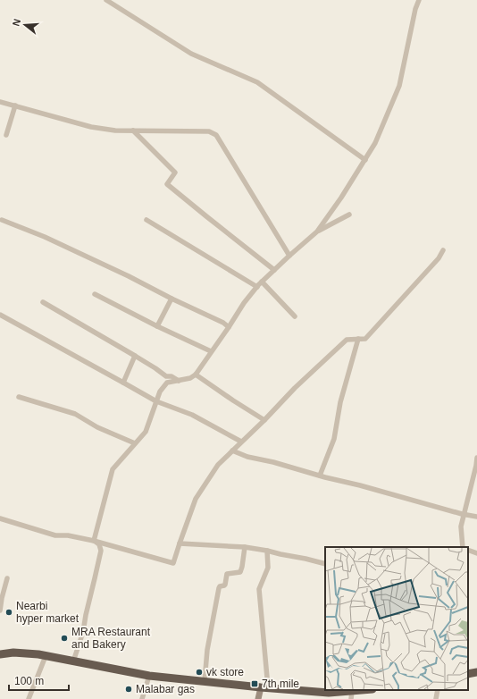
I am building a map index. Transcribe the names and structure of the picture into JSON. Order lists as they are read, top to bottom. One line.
{"places":{"other":["Nearbi hyper market","MRA Restaurant and Bakery","vk store","Malabar gas"],"transit":["7th mile"]},"scale_bar":"100 m","north":"left"}
